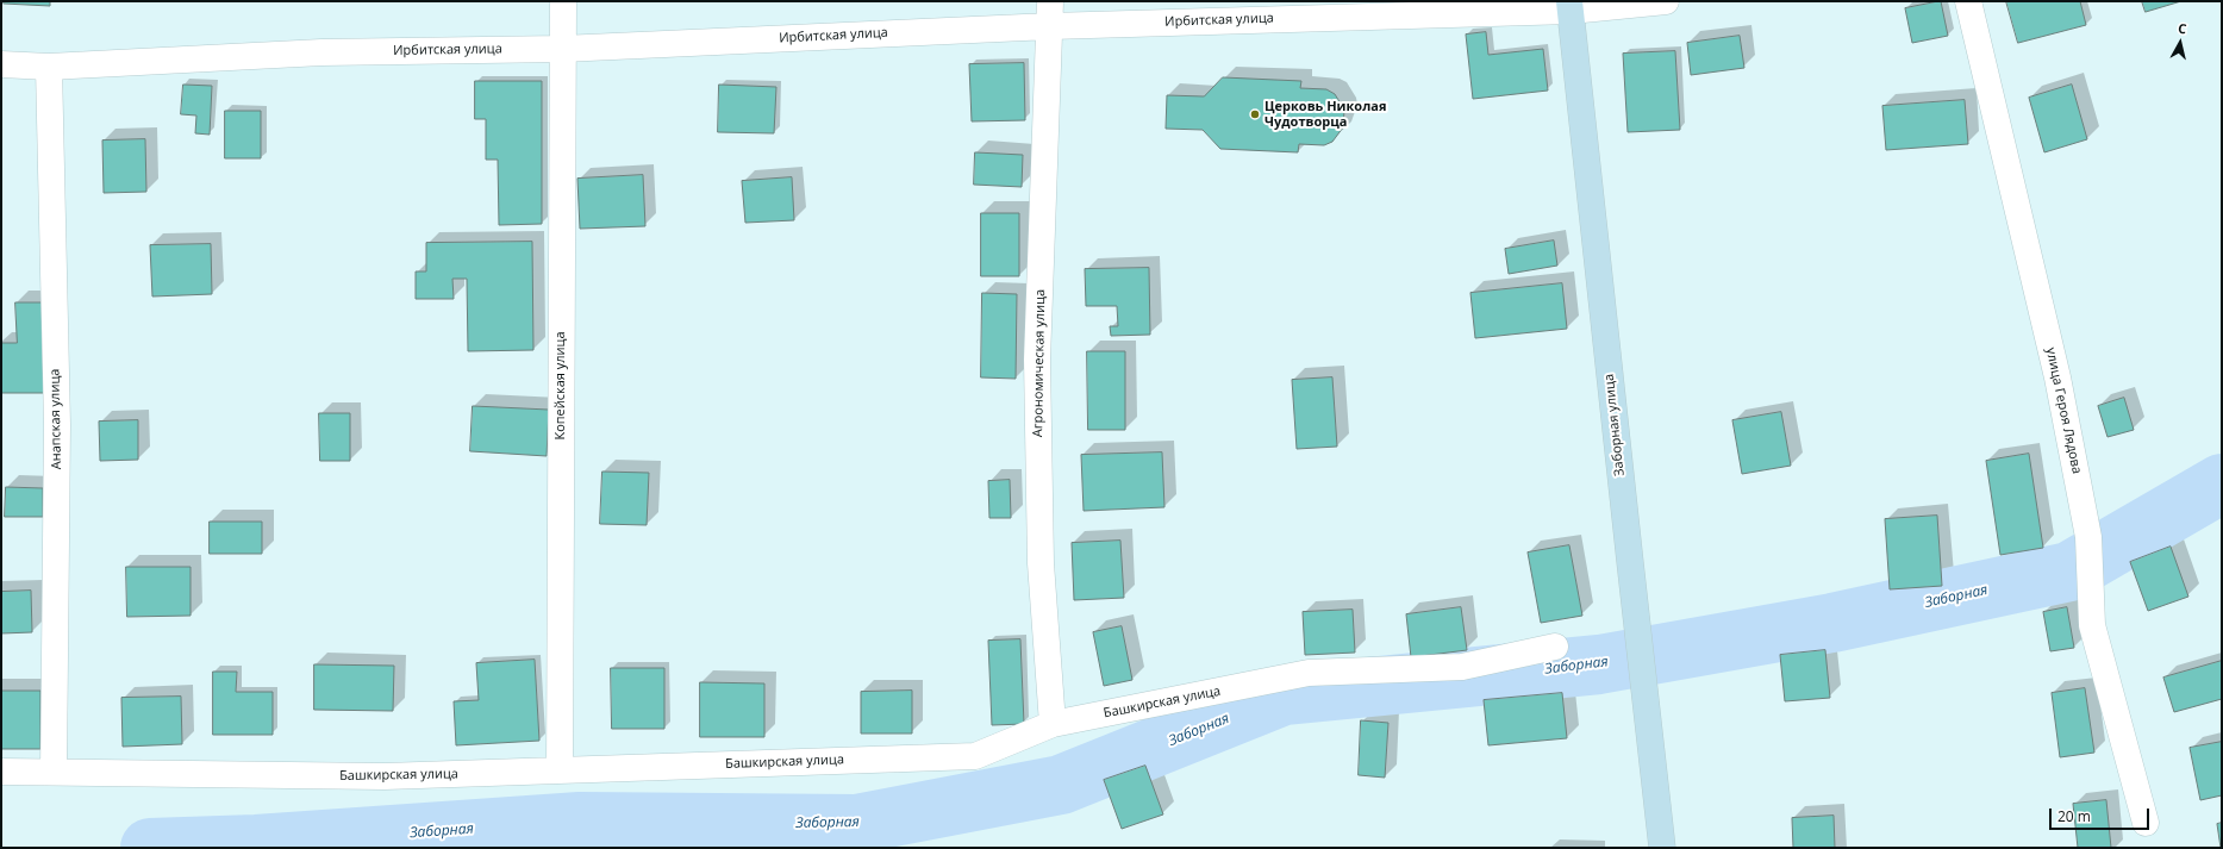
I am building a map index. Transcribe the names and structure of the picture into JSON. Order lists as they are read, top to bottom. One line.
{"streets":{"street":["Ирбитская улица","Агрономическая улица","Копейская улица","улица Героя Лядова","Анапская улица","Заборная улица","Башкирская улица"]},"crossings":[["Ирбитская улица","Агрономическая улица"],["Ирбитская улица","Копейская улица"],["Ирбитская улица","Анапская улица"],["Ирбитская улица","Заборная улица"],["Агрономическая улица","Башкирская улица"],["Копейская улица","Башкирская улица"],["Анапская улица","Башкирская улица"]],"water":["Заборная"],"places":["Церковь Николая Чудотворца"],"scale_bar":"20 m","north":"top"}
